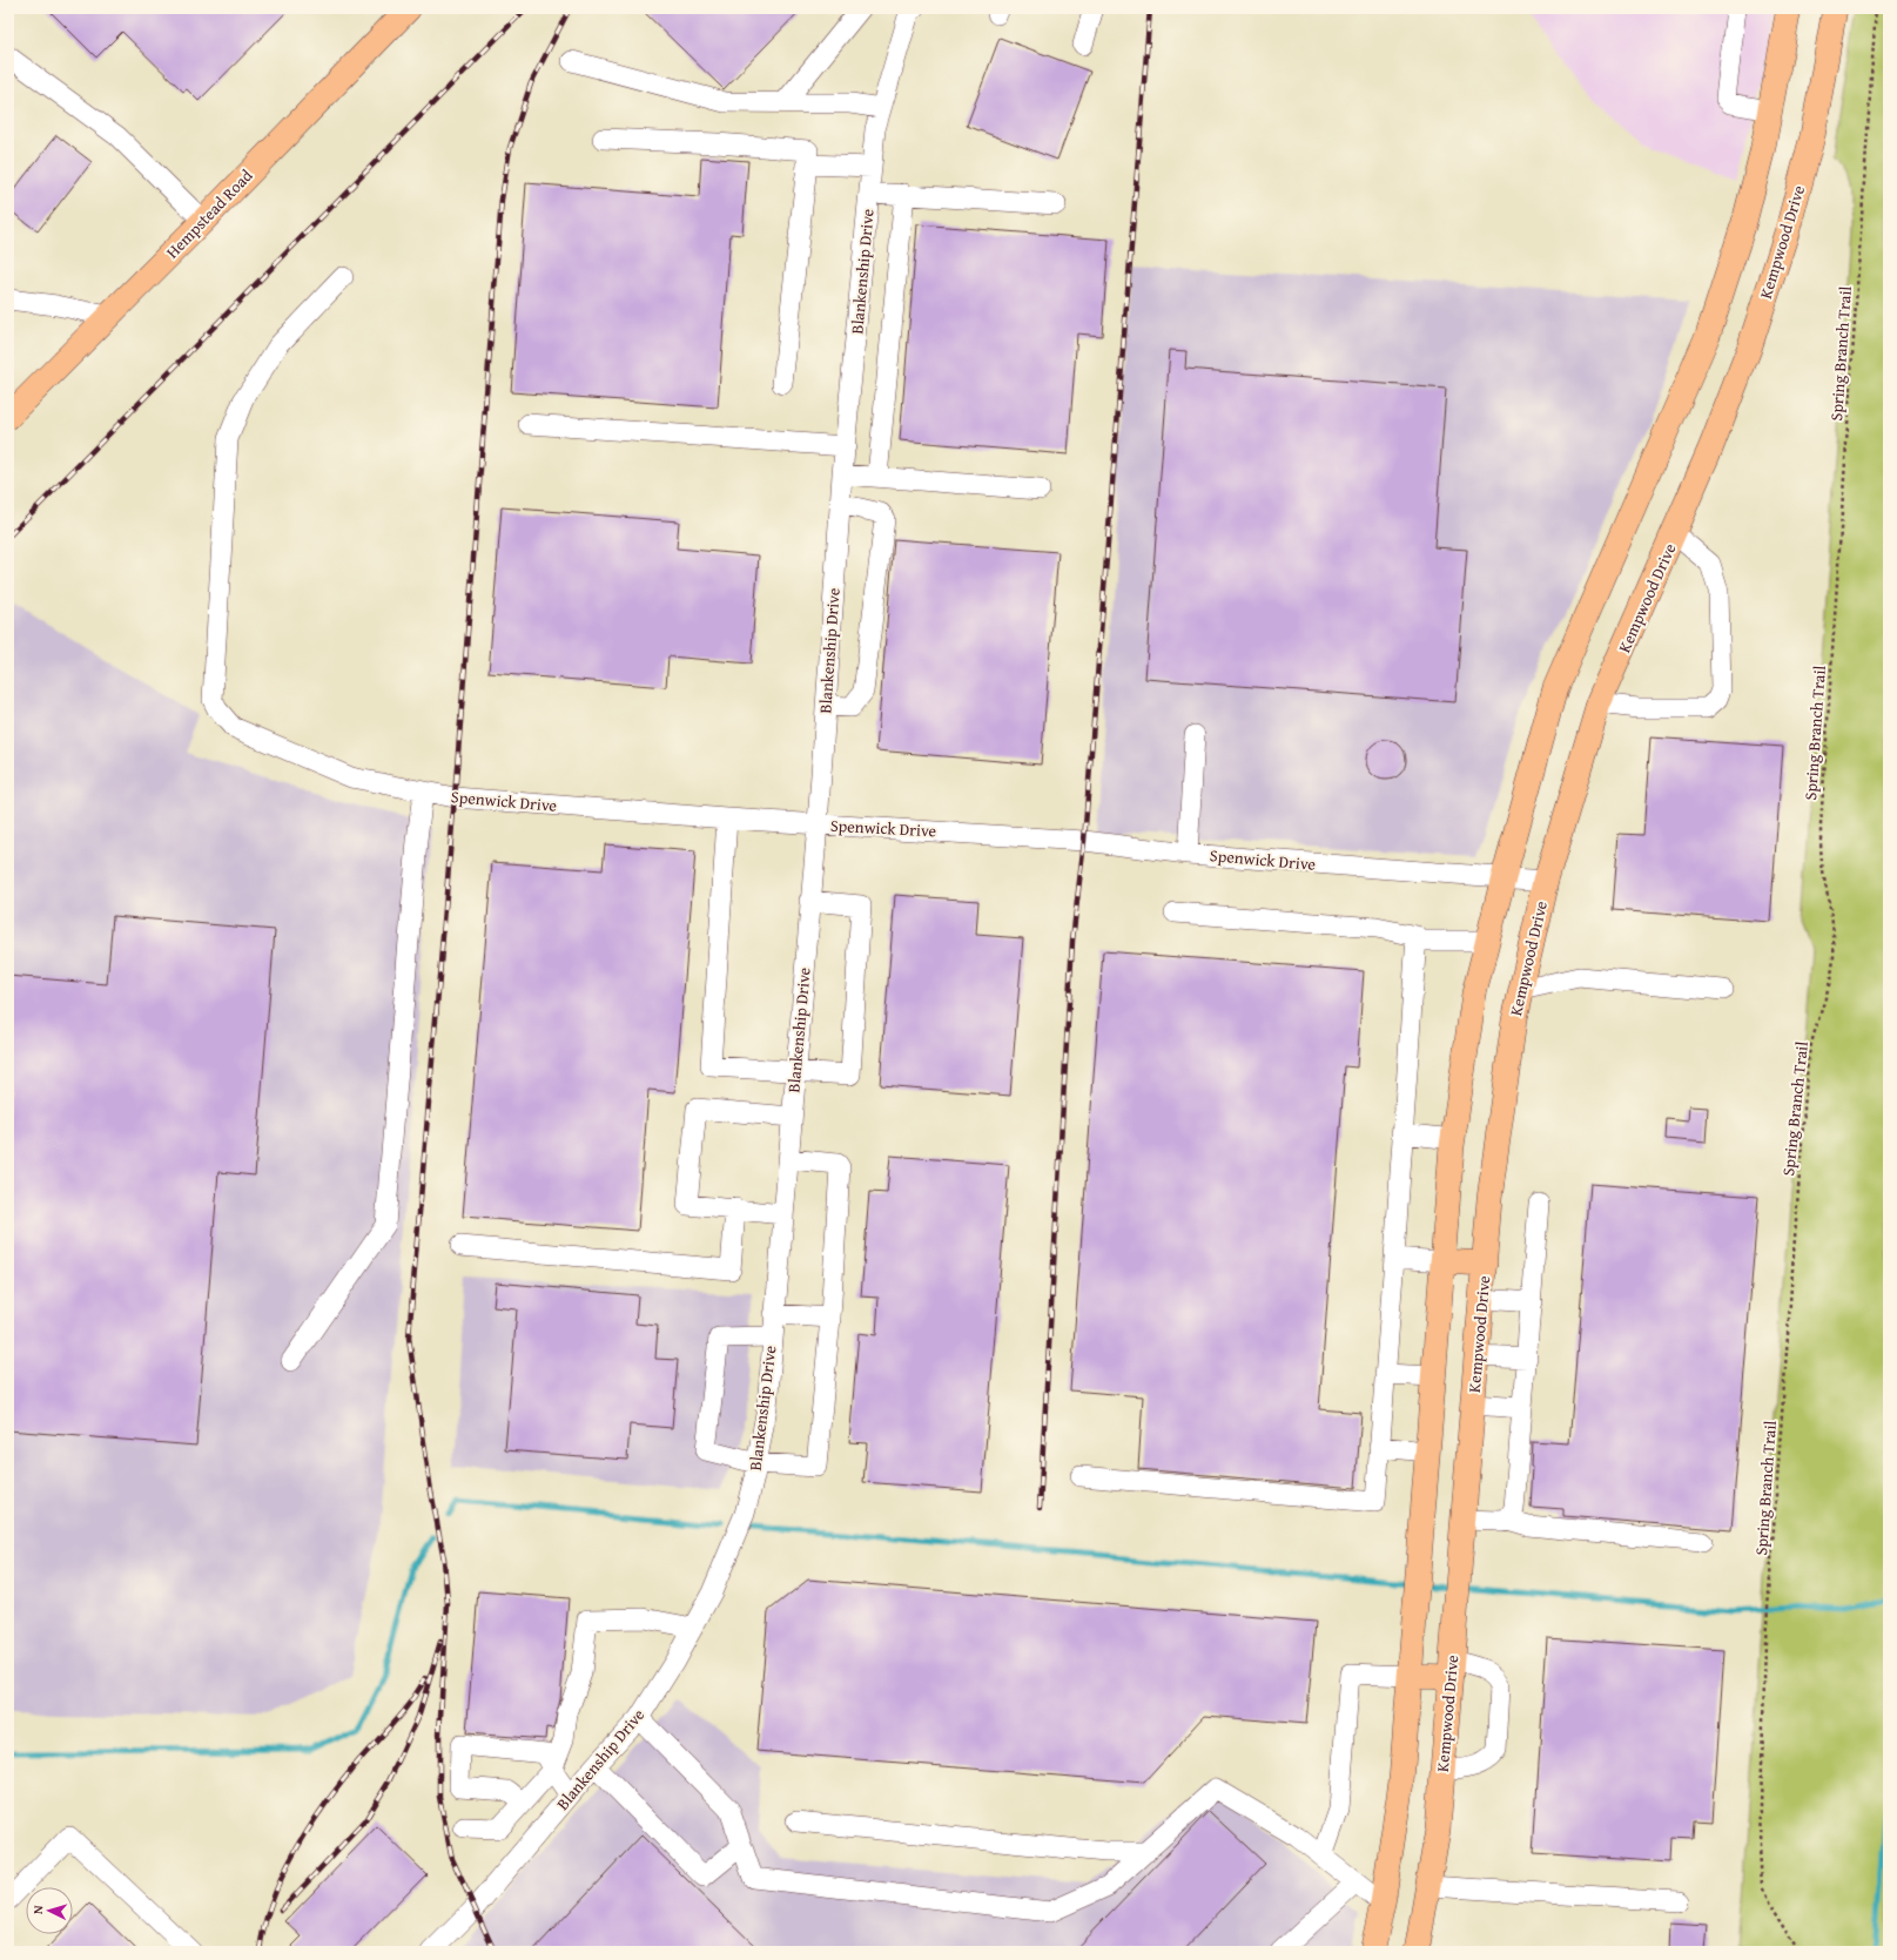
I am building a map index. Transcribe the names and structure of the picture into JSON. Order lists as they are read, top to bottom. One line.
{"streets":{"main road":["Hempstead Road","Kempwood Drive"],"street":["Blankenship Drive","Spenwick Drive"],"path":["Spring Branch Trail"]},"crossings":[["Kempwood Drive","Spenwick Drive"],["Blankenship Drive","Spenwick Drive"]],"north":"left"}
